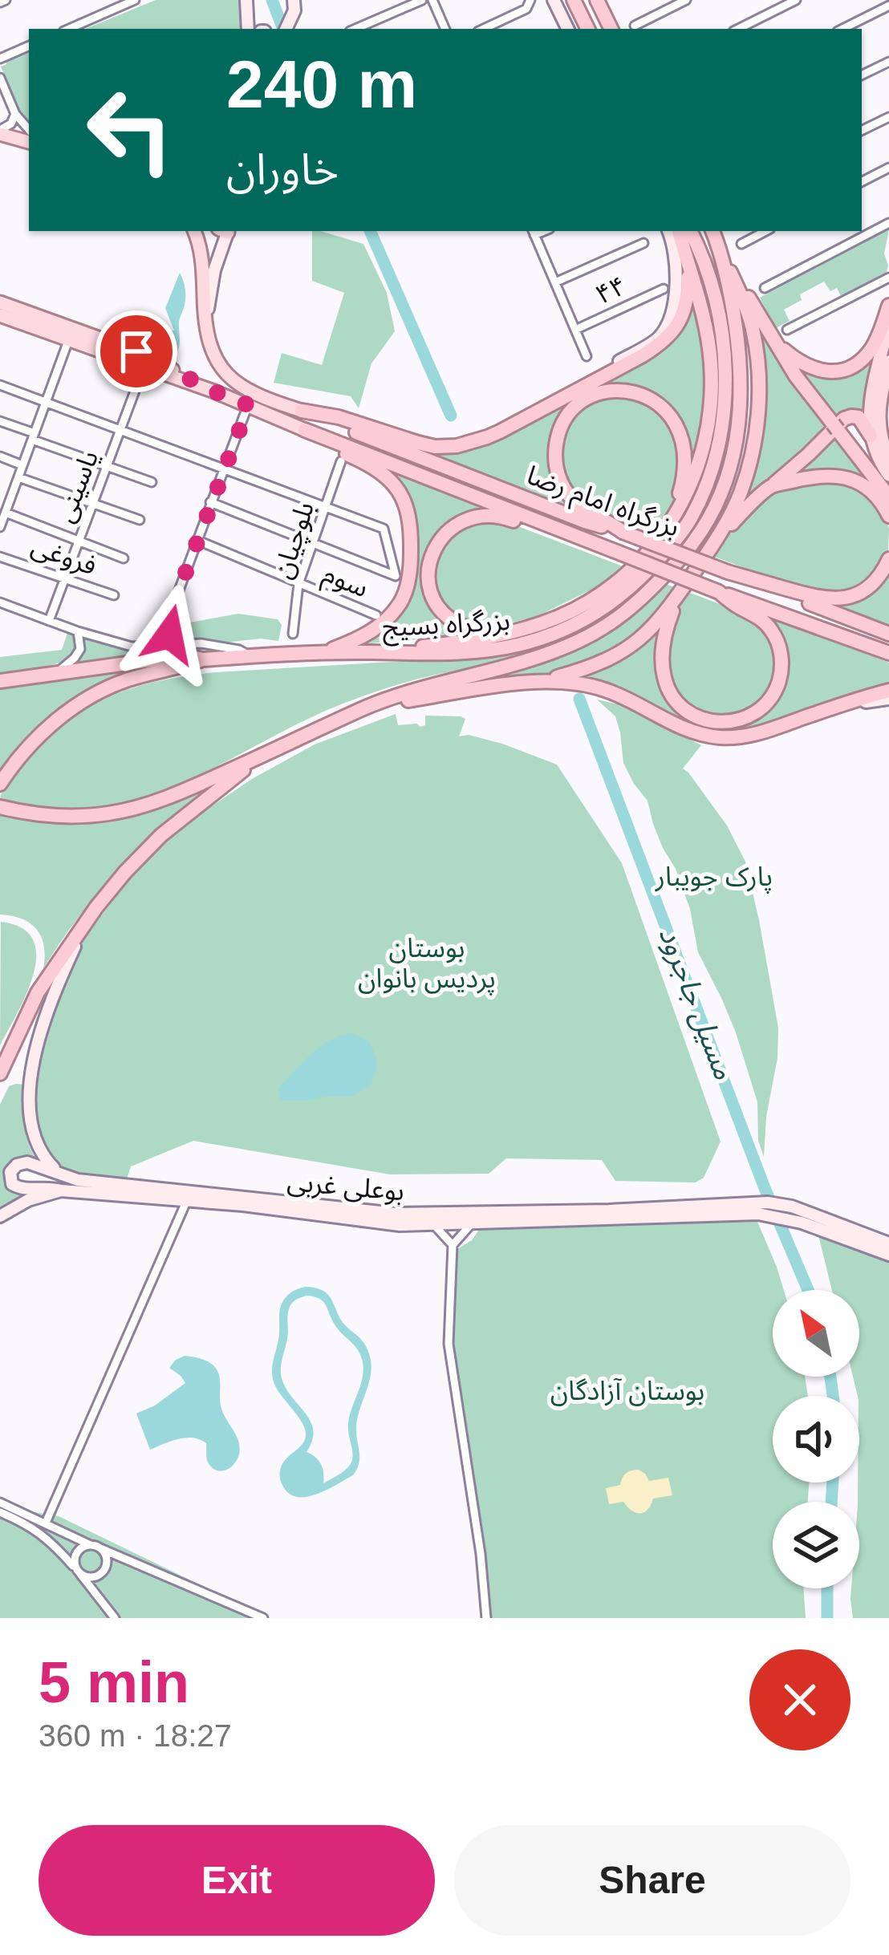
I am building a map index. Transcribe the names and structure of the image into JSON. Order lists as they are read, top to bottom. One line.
{"streets":{"highway":["بزرگراه امام رضا","بزرگراه بسیج"],"main road":["بوعلی غربی"],"street":["۴۴","یاسینی","بلوچیان","فروغی","سوم"]},"crossings":[["یاسینی","فروغی"],["بلوچیان","سوم"]],"water":["مسیل جاجرود"],"parks":["پارک جویبار","بوستان پردیس بانوان","بوستان آزادگان"],"north":"top left","page":{"turn":["240 m","خاوران"],"heading":["5 min","360 m · 18:27"],"buttons":["Exit","Share"]}}
